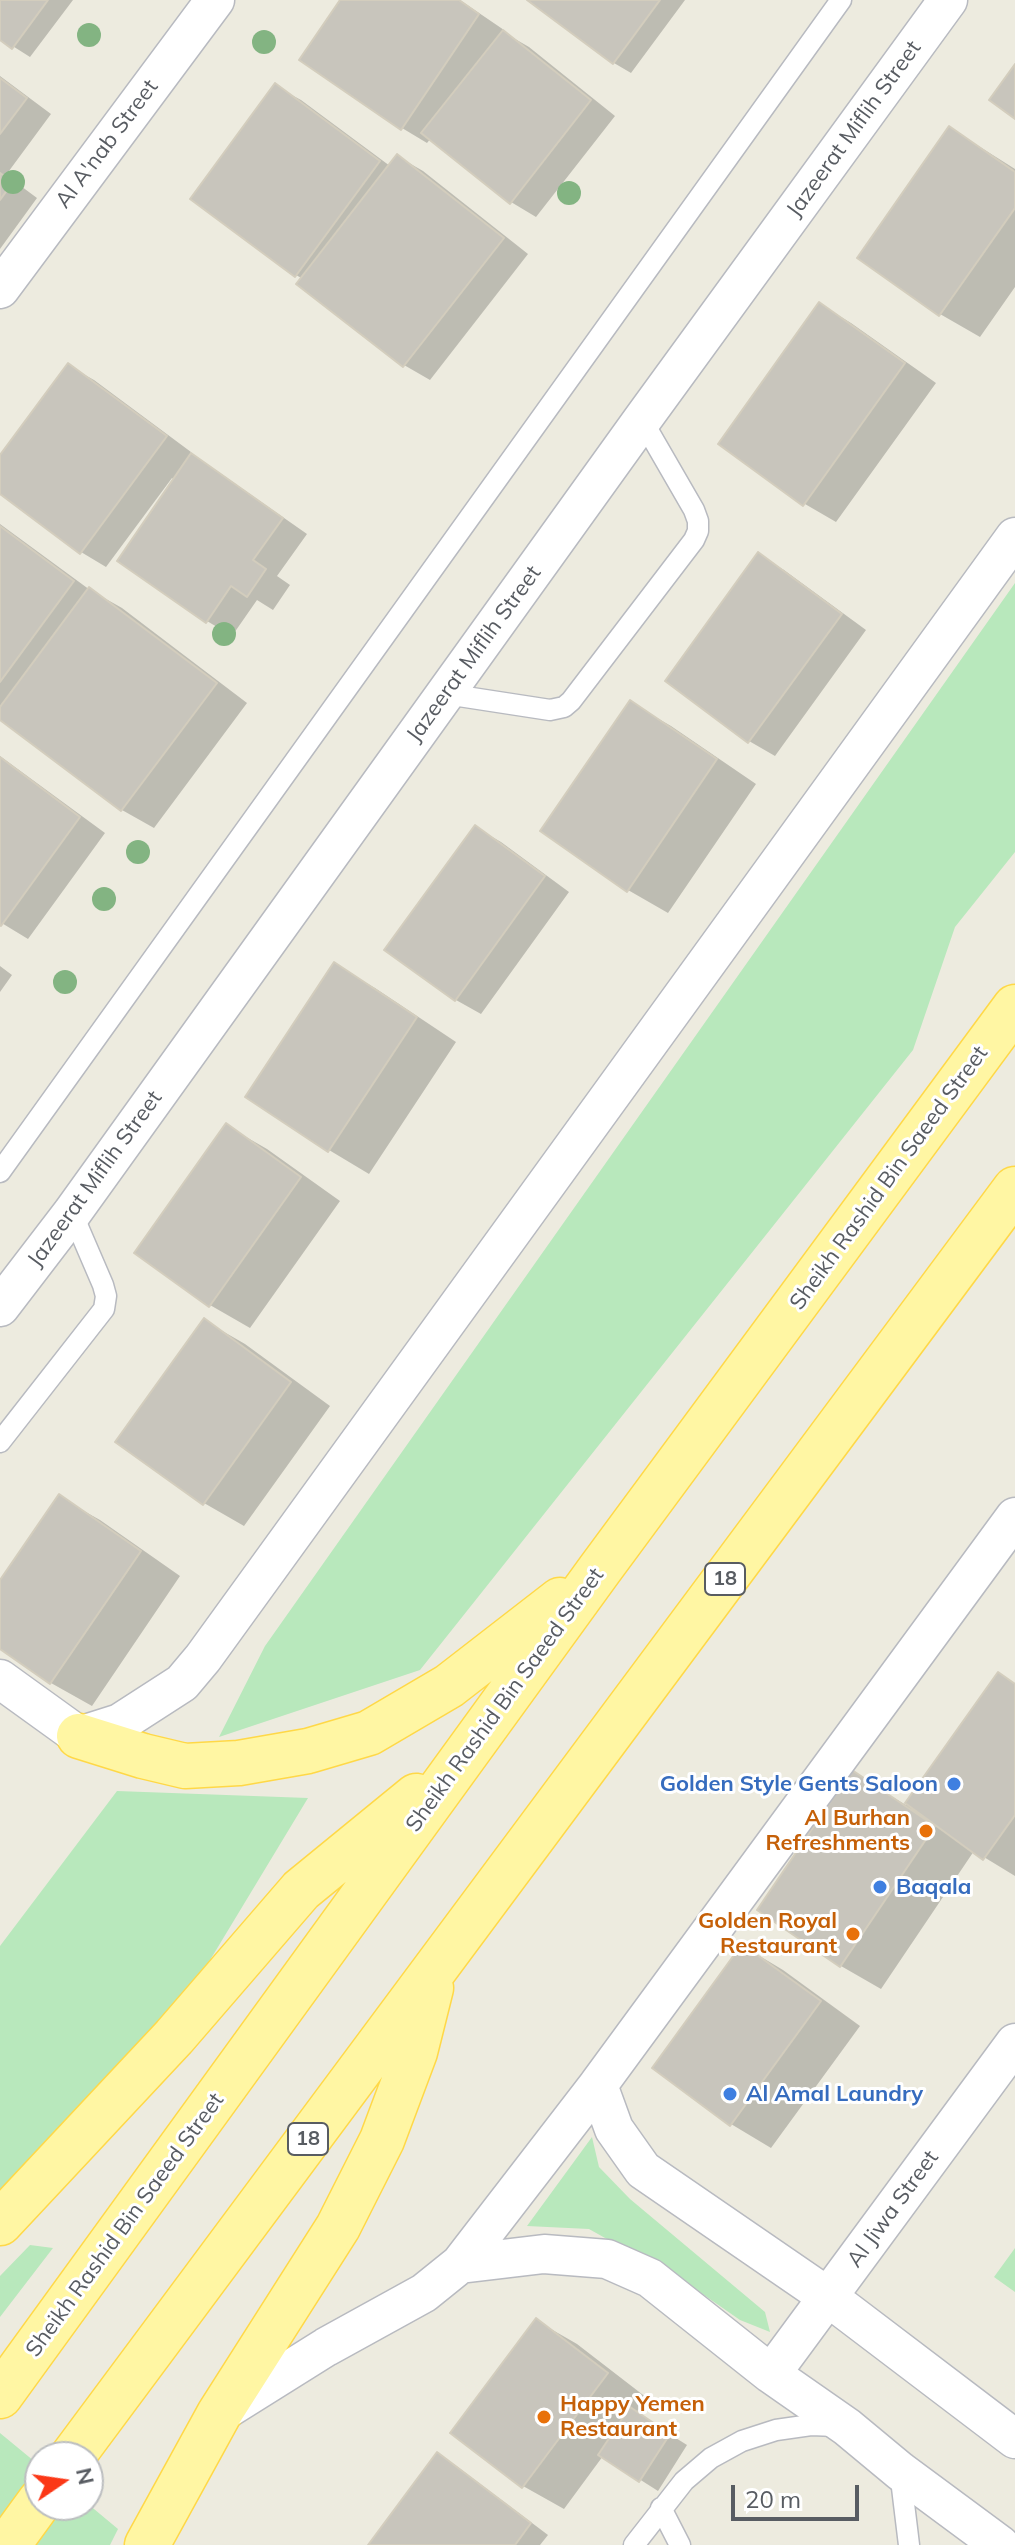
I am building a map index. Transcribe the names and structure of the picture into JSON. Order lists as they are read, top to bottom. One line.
{"streets":{"main road":["Sheikh Rashid Bin Saeed Street","18"],"street":["Jazeerat Miflih Street","Al A'nab Street","Al Jiwa Street"]},"places":["Golden Style Gents Saloon","Al Burhan Refreshments","Baqala","Golden Royal Restaurant","Al Amal Laundry","Happy Yemen Restaurant"],"scale_bar":"20 m","north":"right"}
